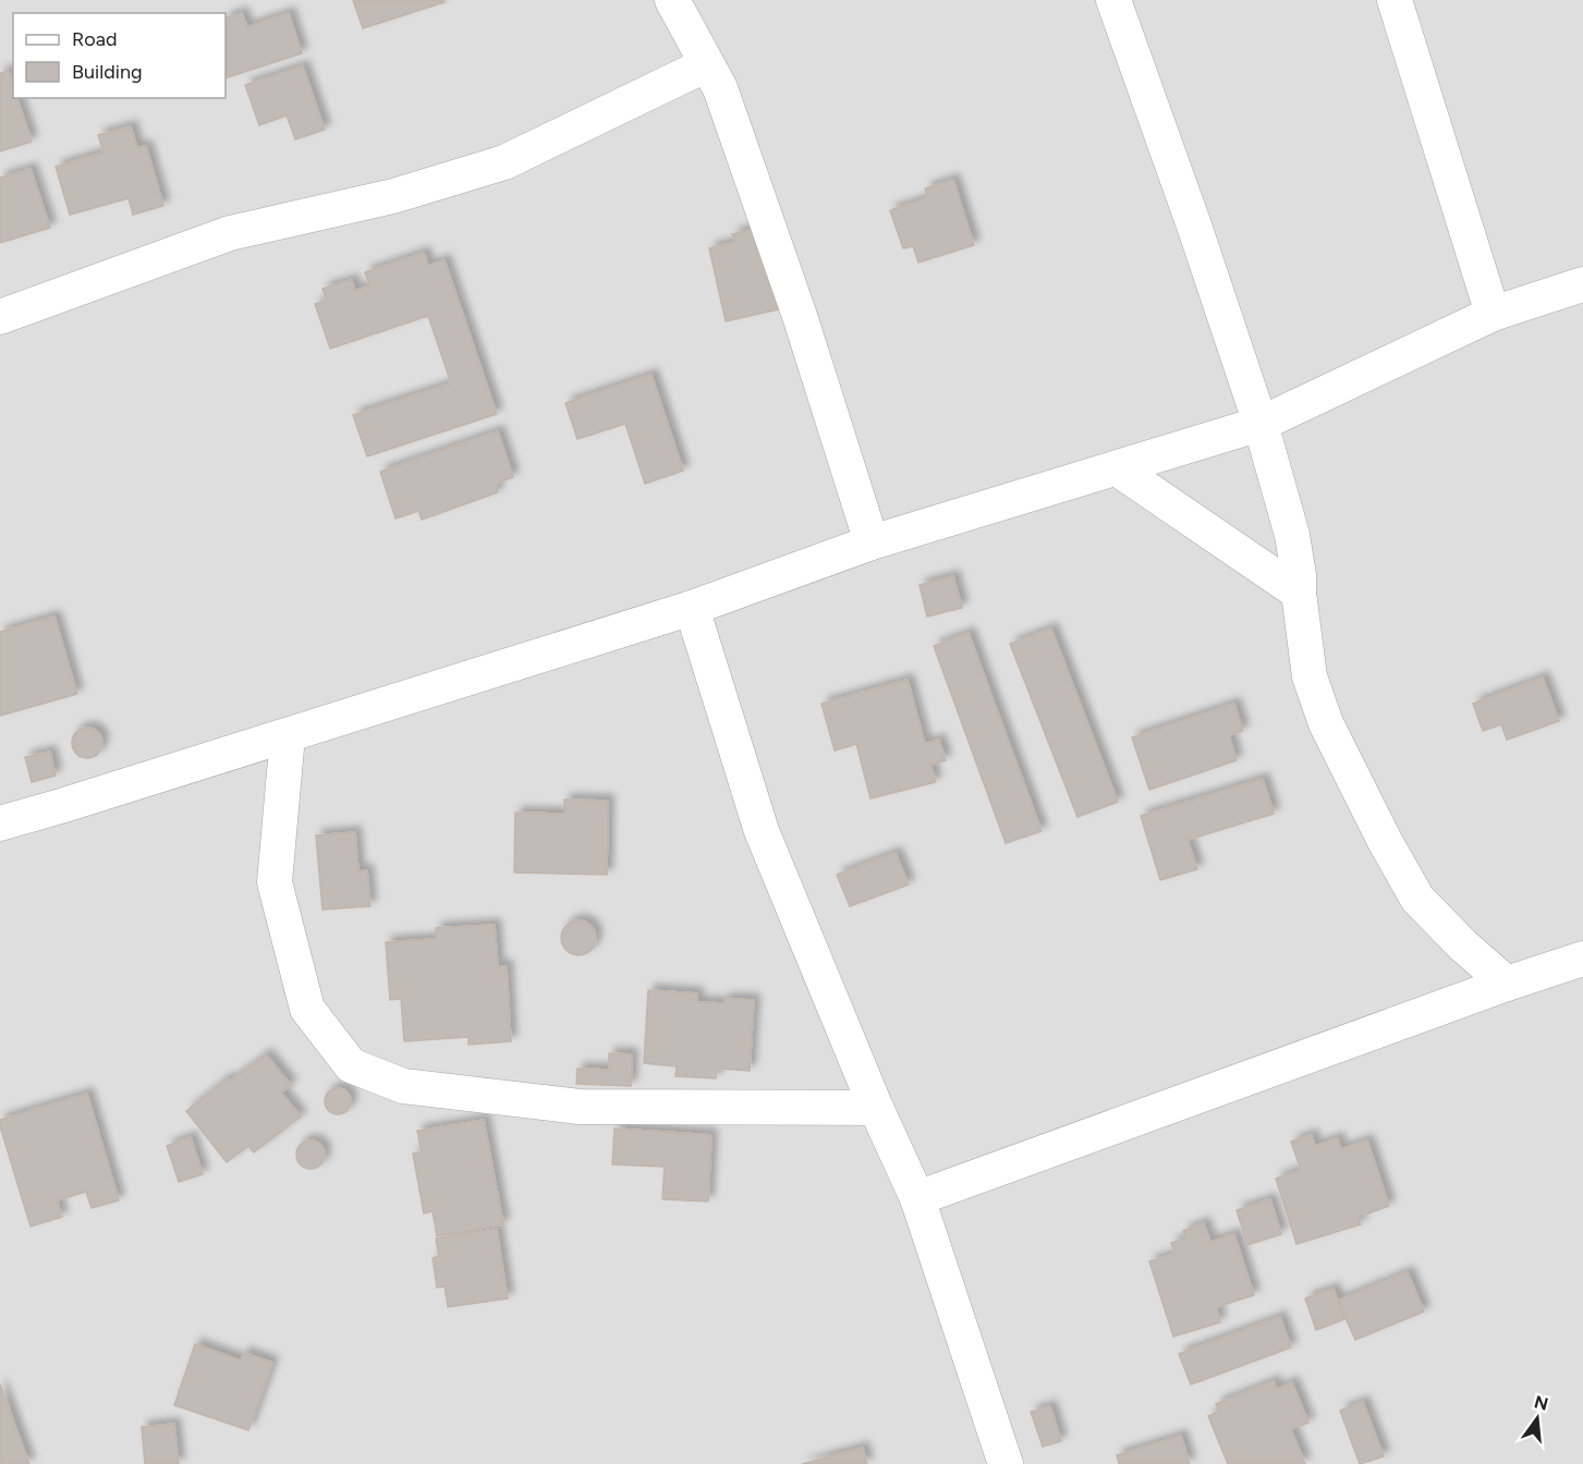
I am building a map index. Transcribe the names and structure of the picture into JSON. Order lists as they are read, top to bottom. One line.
{"legend":["Road","Building"],"north":"top"}
